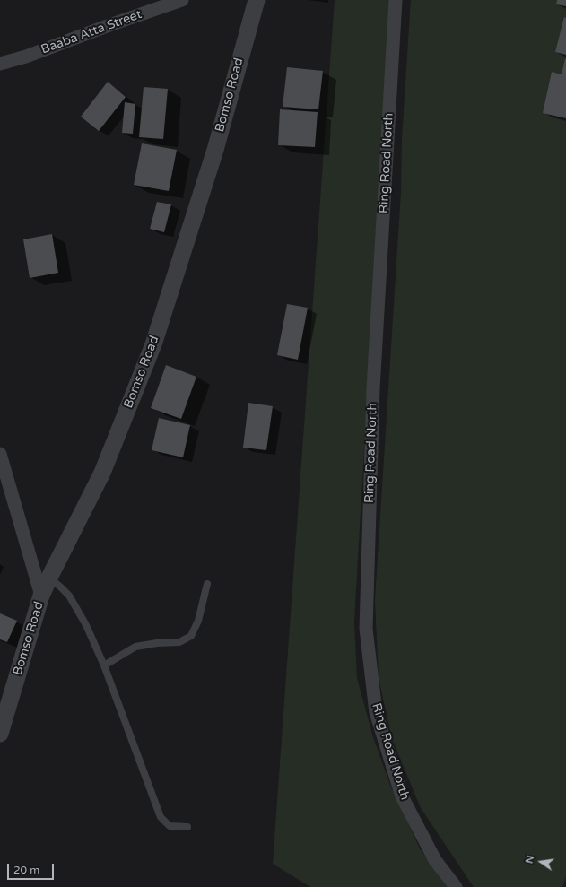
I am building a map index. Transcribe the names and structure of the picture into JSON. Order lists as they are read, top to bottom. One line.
{"streets":{"street":["Baaba Atta Street","Bomso Road","Ring Road North"]},"scale_bar":"20 m","north":"left"}
